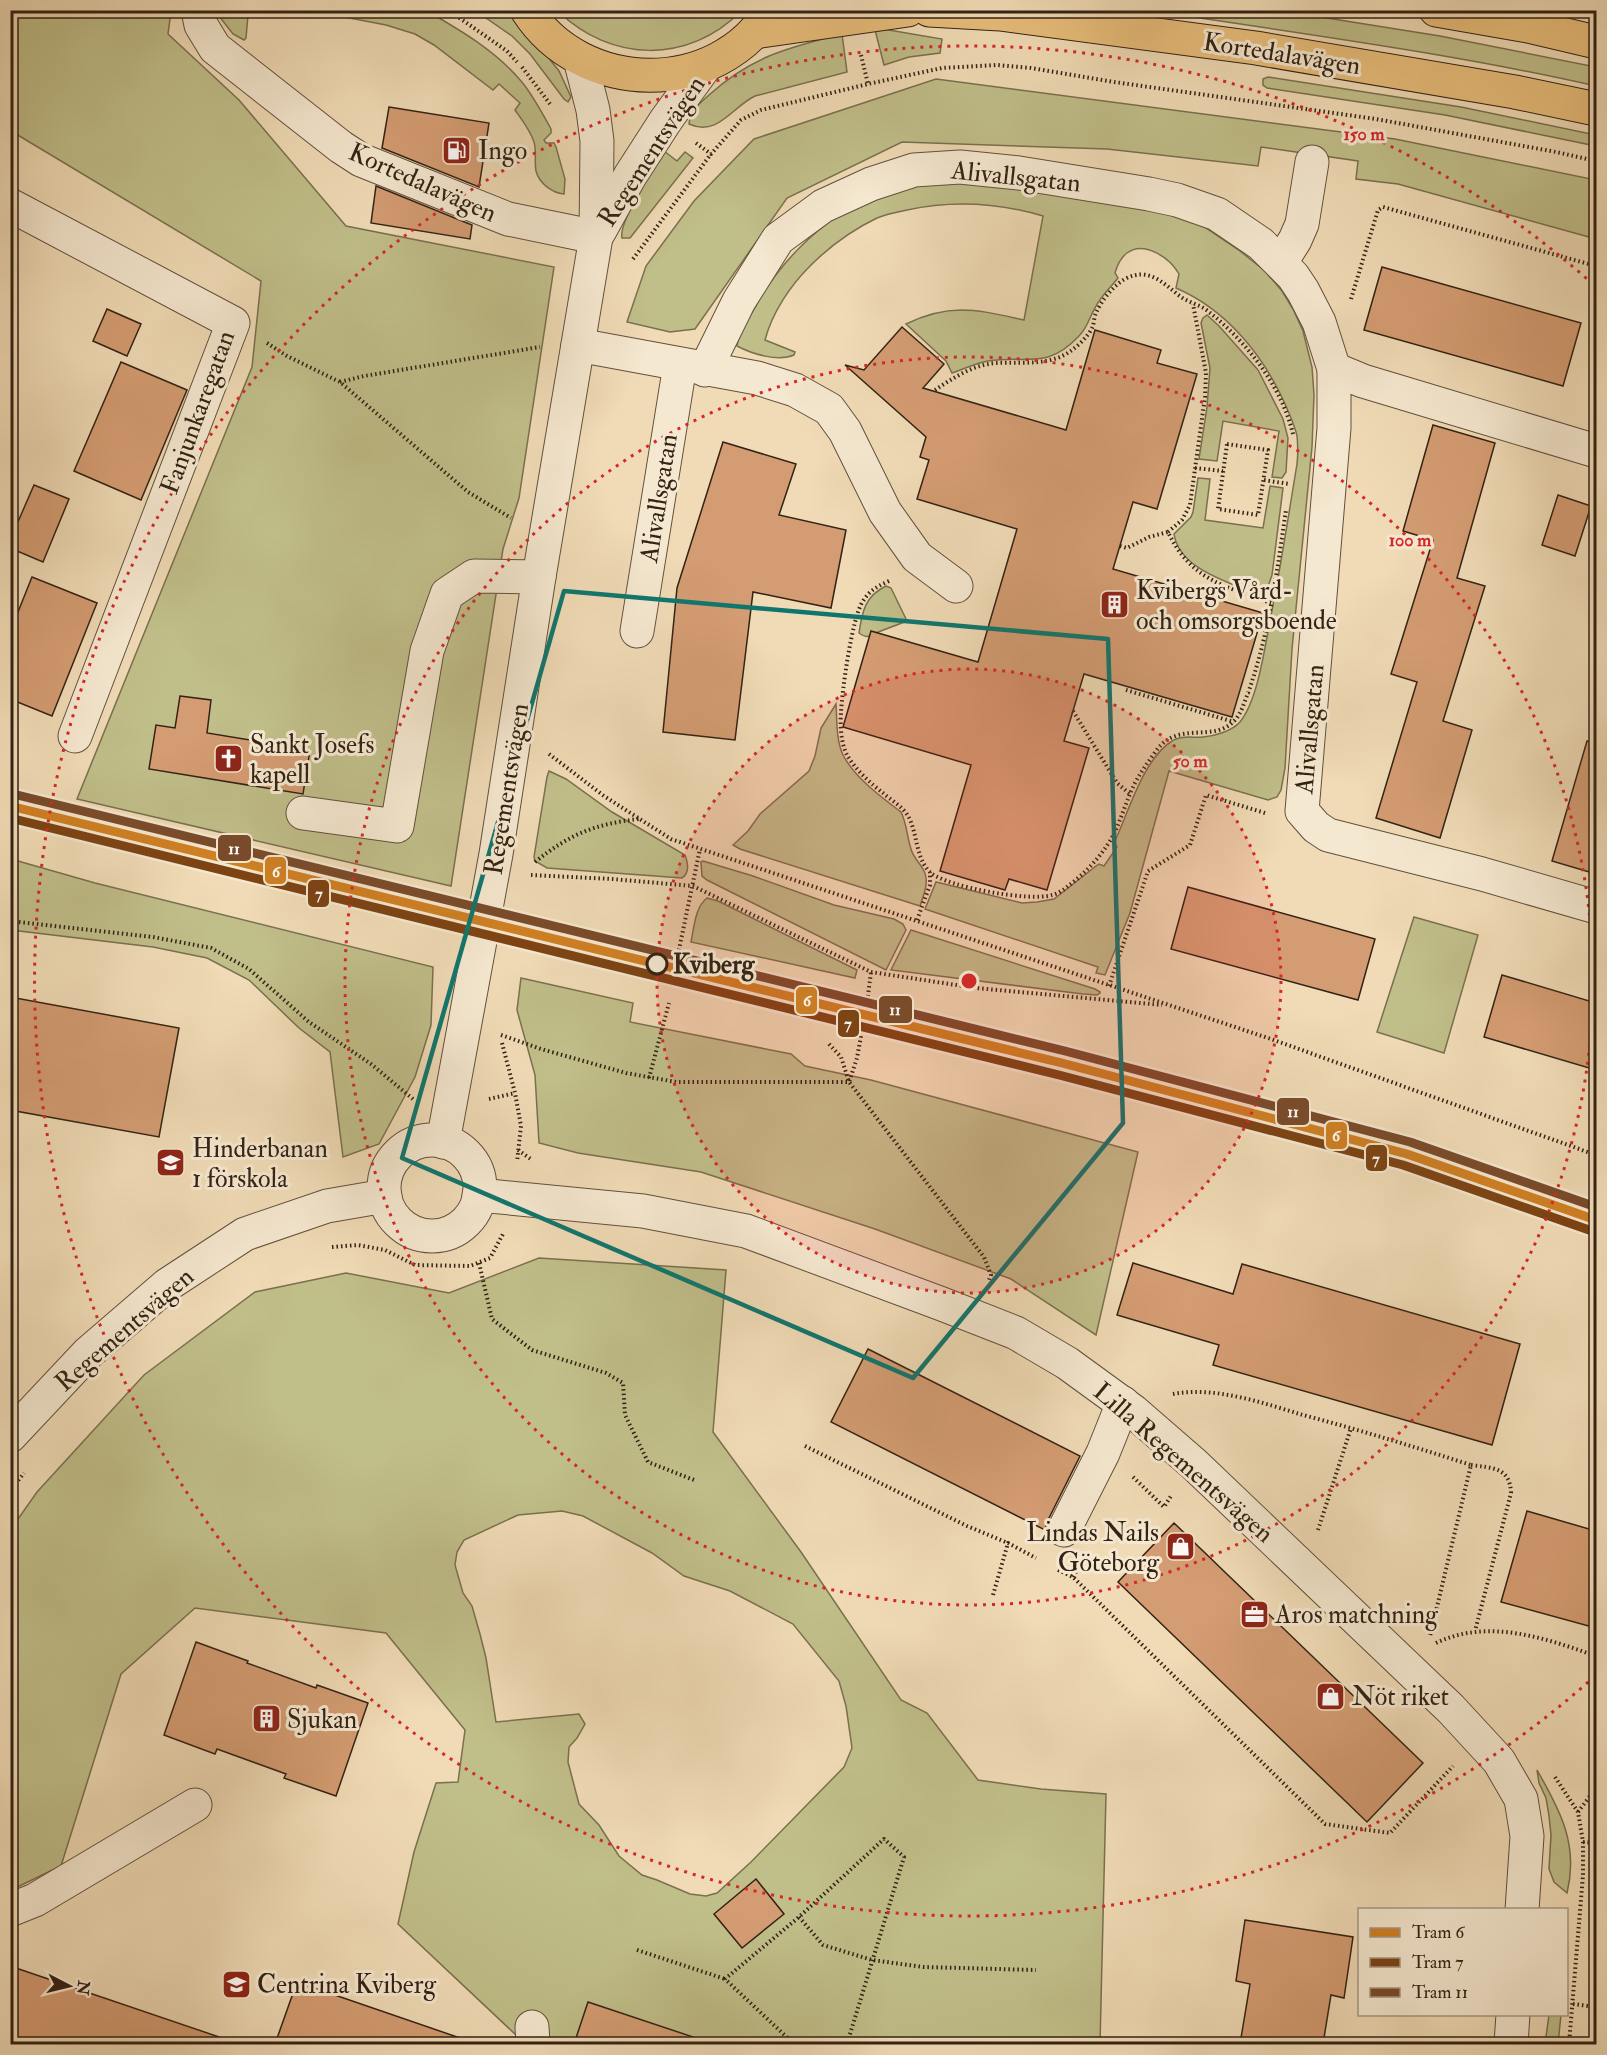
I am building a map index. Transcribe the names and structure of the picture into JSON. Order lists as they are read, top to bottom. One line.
{"streets":{"main road":["Kortedalavägen"],"street":["Regementsvägen","Alivallsgatan","Fanjunkaregatan","Lilla Regementsvägen"]},"crossings":[["Kortedalavägen","Regementsvägen"],["Regementsvägen","Lilla Regementsvägen"]],"places":{"fuel station":["Ingo"],"building":["Kvibergs Vård- och omsorgsboende","Sjukan"],"church":["Sankt Josefs kapell"],"other":["Kviberg"],"school or university":["Hinderbanan 1 förskola","Centrina Kviberg"],"shop":["Lindas Nails Göteborg","Nöt riket"],"office":["Aros matchning"]},"lines":["tram line 11","tram line 6","tram line 7"],"legend":["Tram 6","Tram 7","Tram 11"],"north":"right","rings":["150 m","100 m","50 m"]}
